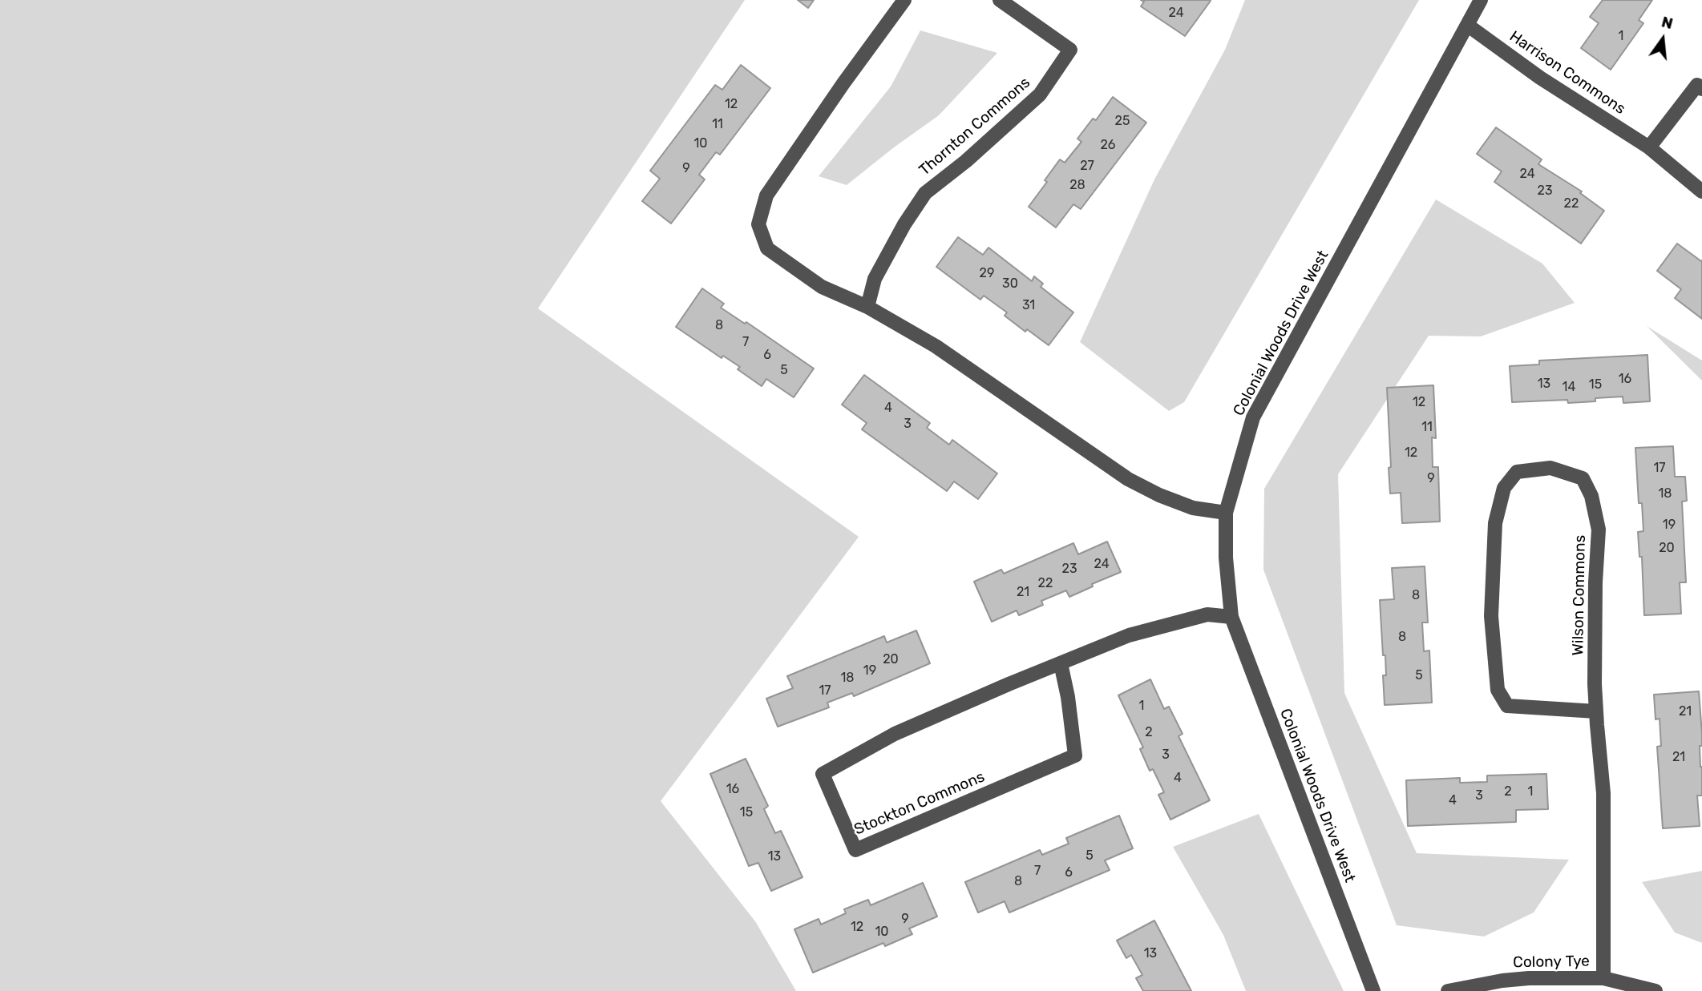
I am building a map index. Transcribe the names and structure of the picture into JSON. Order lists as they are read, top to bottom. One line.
{"streets":{"street":["Harrison Commons","Thornton Commons","Colonial Woods Drive West","Wilson Commons","Stockton Commons","Colony Tye"]},"crossings":[["Harrison Commons","Colonial Woods Drive West"],["Colonial Woods Drive West","Stockton Commons"],["Wilson Commons","Colony Tye"]],"house_numbers":["24","1","12","25","11","10","26","27","9","24","28","23","22","29","30","31","8","7","6","5","16","13","15","14","12","4","3","11","12","17","9","18","19","20","24","23","22","21","8","8","20","19","5","18","17","1","21","2","3","21","4","16","2","1","3","4","15","5","13","7","6","8","9","12","10","13"],"north":"top"}
